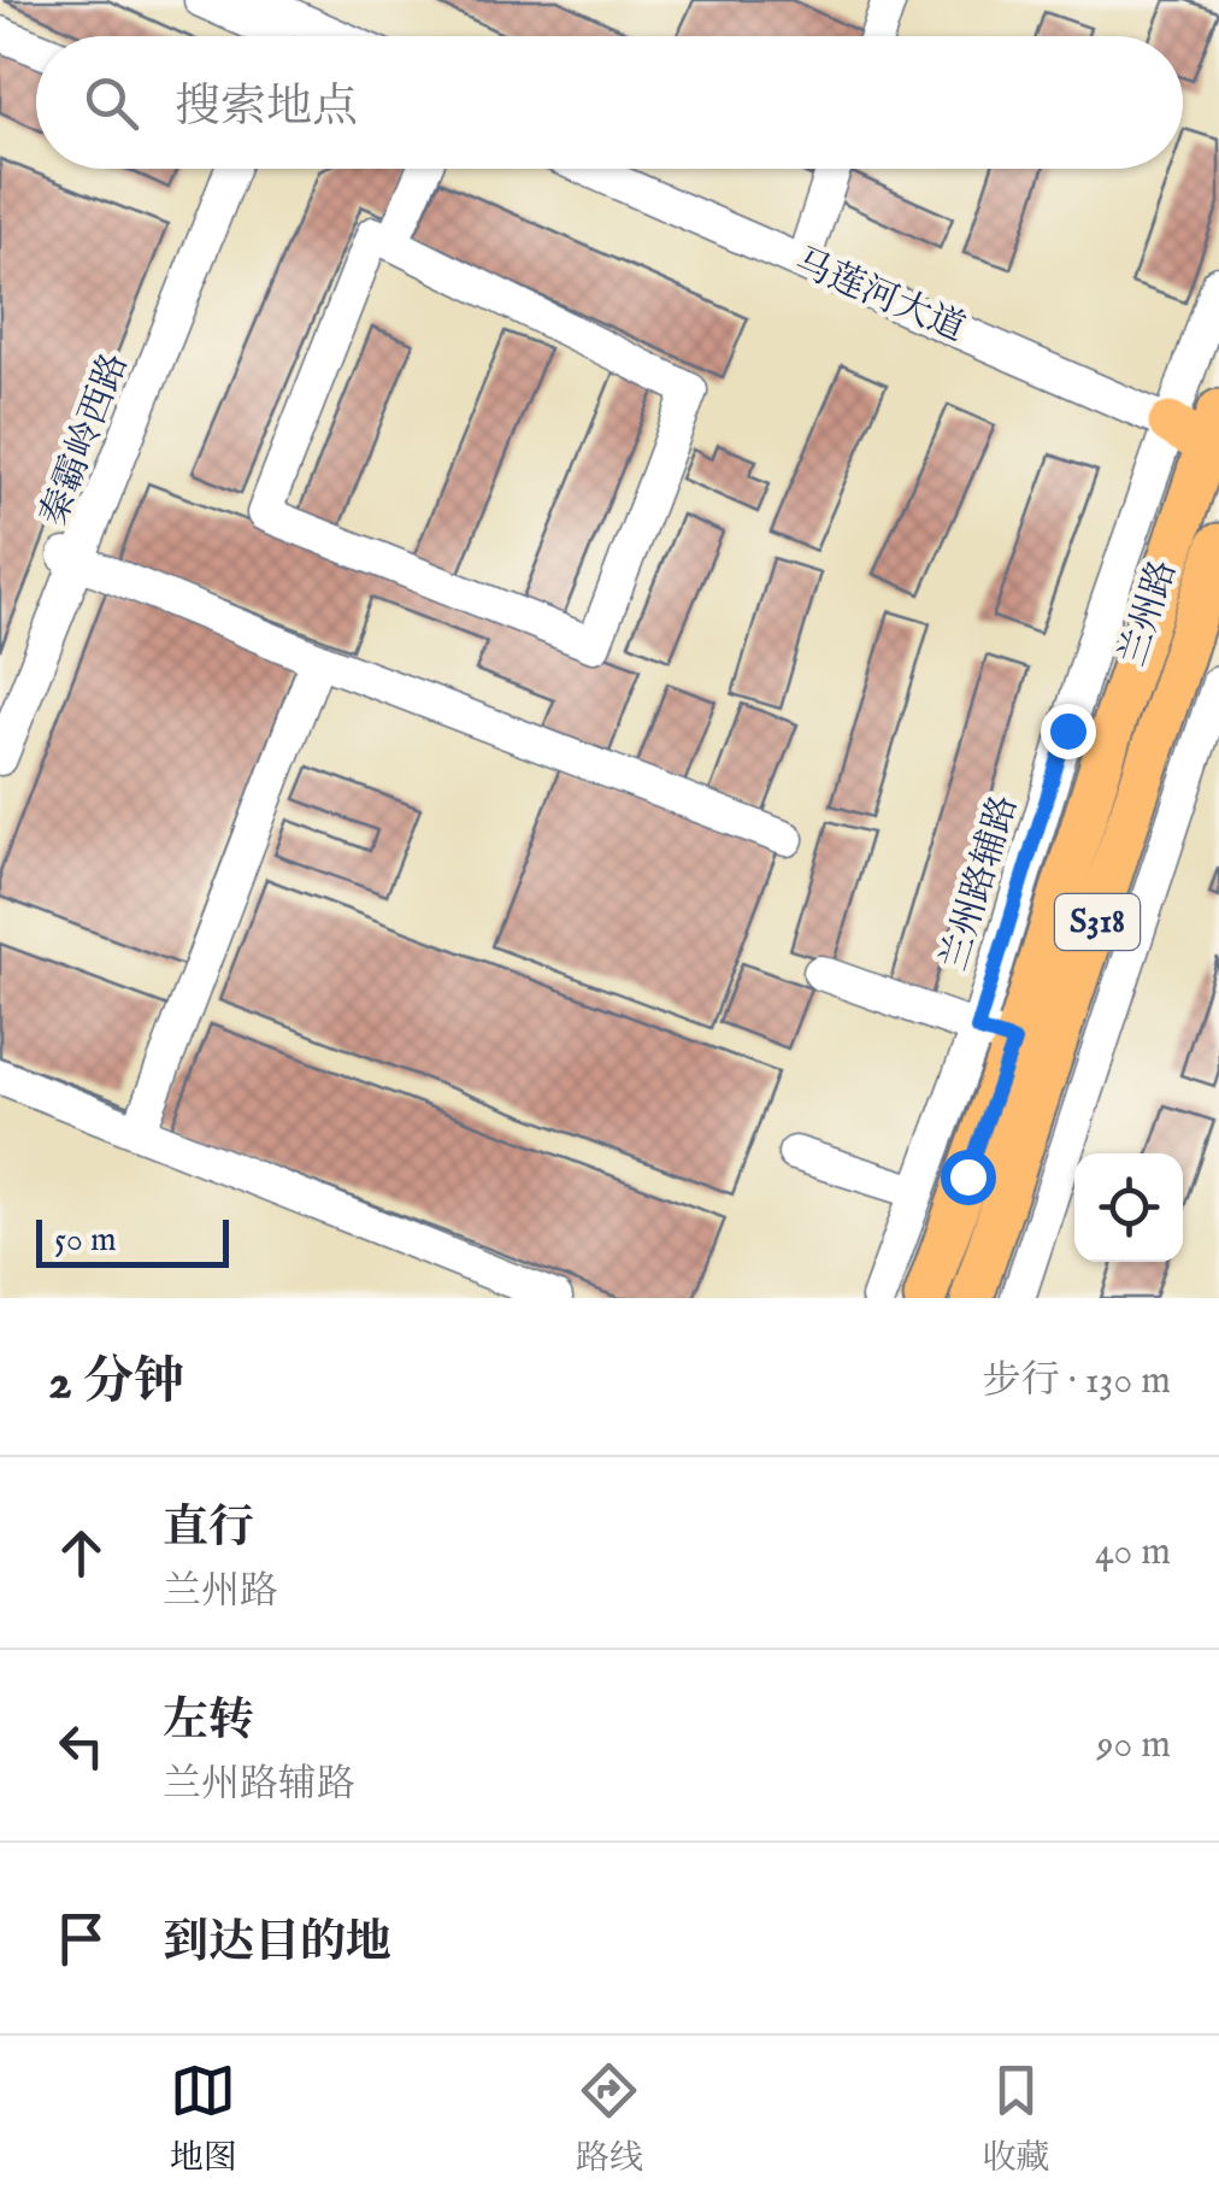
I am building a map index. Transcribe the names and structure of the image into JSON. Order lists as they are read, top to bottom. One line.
{"streets":{"main road":["兰州路","S318"],"street":["马莲河大道","秦霸岭西路","兰州路辅路"]},"crossings":[["马莲河大道","兰州路"],["兰州路","兰州路辅路"]],"scale_bar":"50 m","page":{"search":"搜索地点","scale":"50 m","heading":["2 分钟","步行 · 130 m"],"list":[["直行","兰州路","40 m"],["左转","兰州路辅路","90 m"],"到达目的地"],"nav":["地图","路线","收藏"]}}
